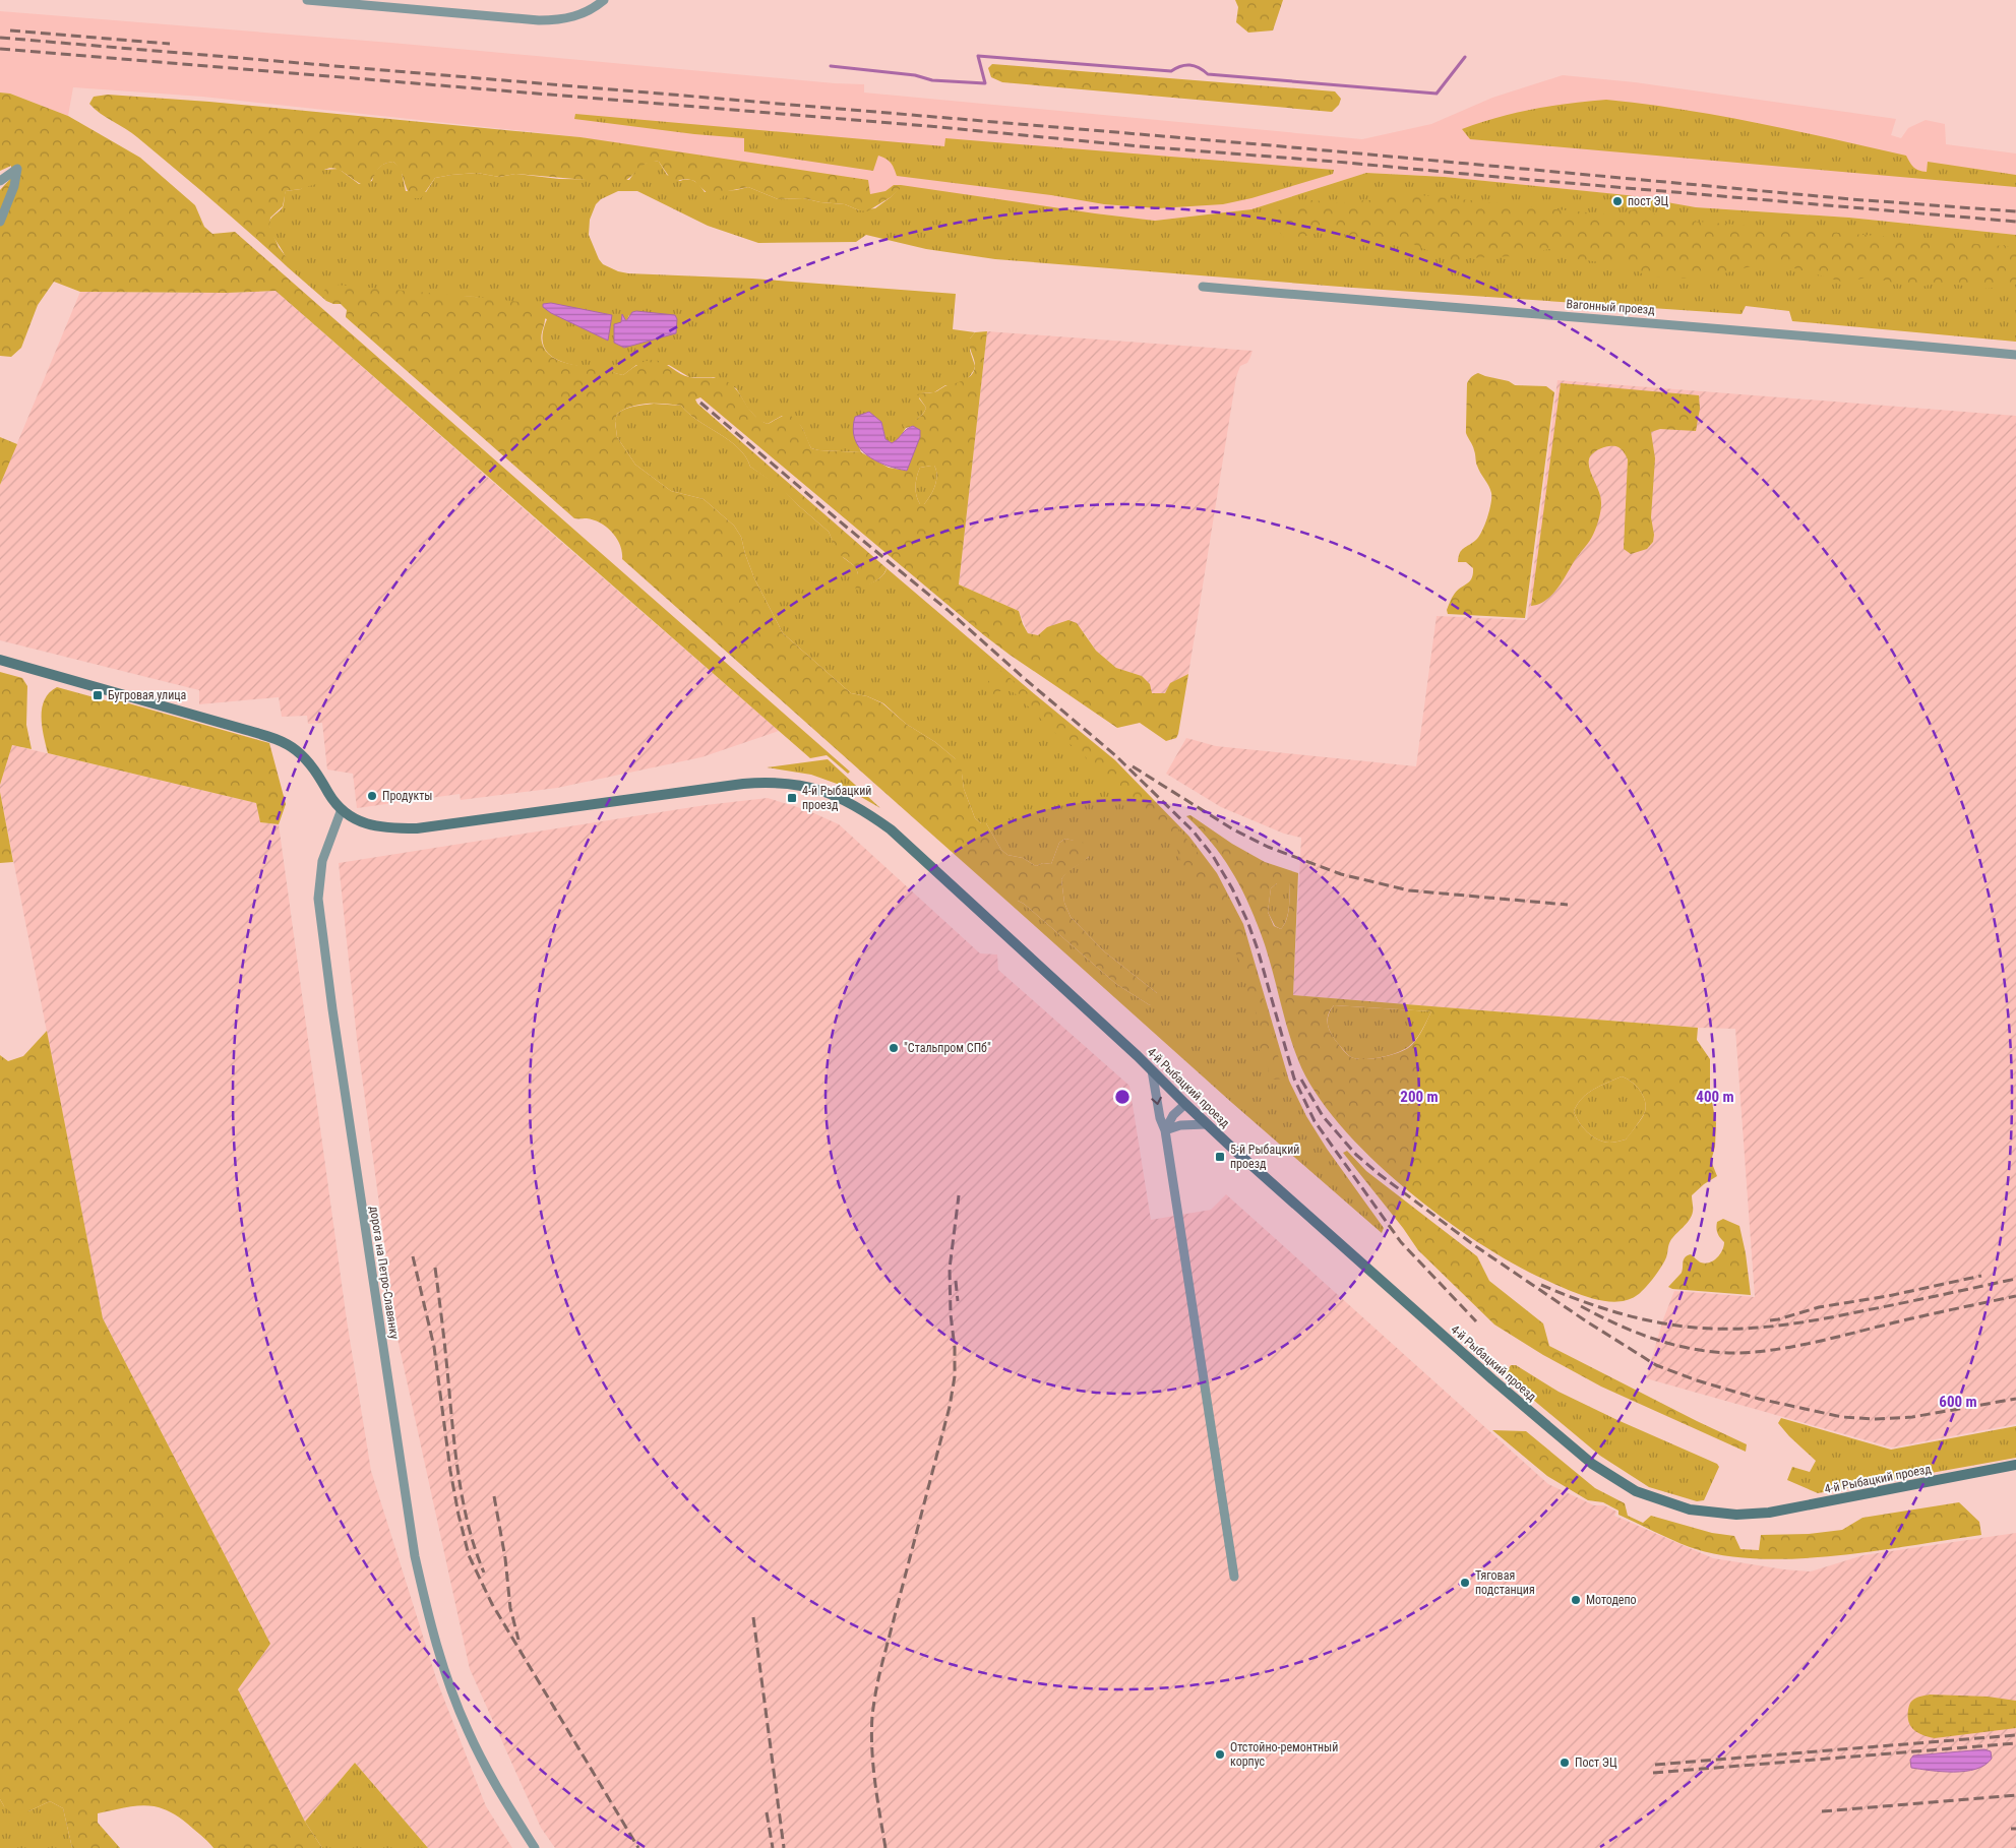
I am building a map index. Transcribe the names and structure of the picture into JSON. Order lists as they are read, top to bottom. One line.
{"streets":{"street":["Вагонный проезд","4-й Рыбацкий проезд","дорога на Петро-Славянку"]},"crossings":[["4-й Рыбацкий проезд","дорога на Петро-Славянку"]],"places":{"other":["пост ЭЦ","Продукты","\"Стальпром СПб\"","Тяговая подстанция","Мотодепо","Отстойно-ремонтный корпус","Пост ЭЦ"],"transit":["Бугровая улица","4-й Рыбацкий проезд","5-й Рыбацкий проезд"]},"rings":["200 m","400 m","600 m"]}
